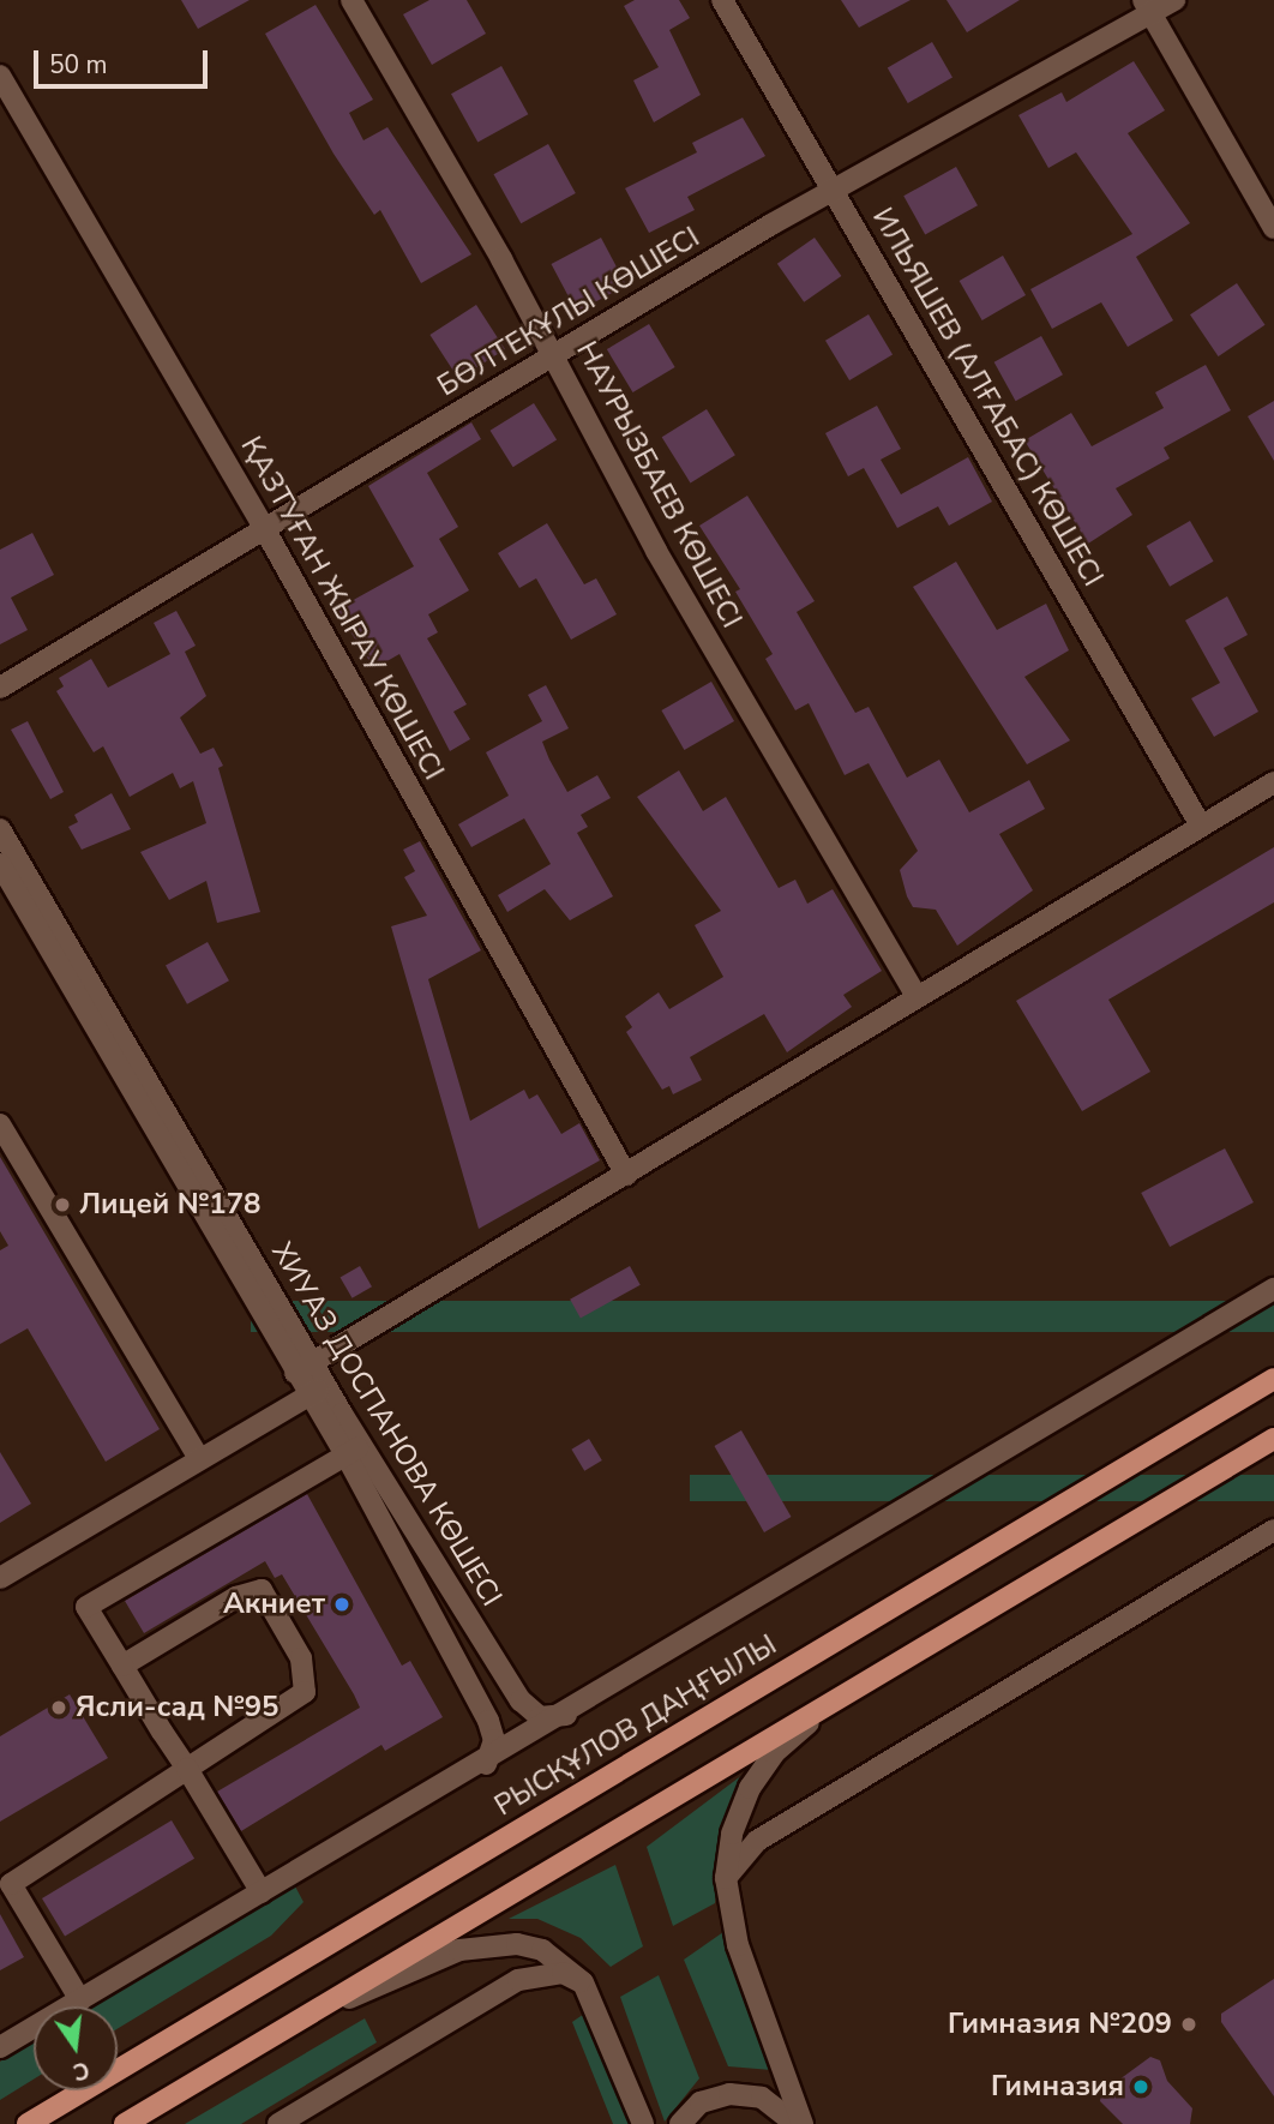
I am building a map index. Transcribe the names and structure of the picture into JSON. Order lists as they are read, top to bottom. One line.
{"streets":{"main road":["РЫСҚҰЛОВ ДАҢҒЫЛЫ"],"street":["БӨЛТЕКҰЛЫ КӨШЕСІ","ИЛЬЯШЕВ (АЛҒАБАС) КӨШЕСІ","НАУРЫЗБАЕВ КӨШЕСІ","ҚАЗТУҒАН ЖЫРАУ КӨШЕСІ","ХИУАЗ ДОСПАНОВА КӨШЕСІ"]},"crossings":[["БӨЛТЕКҰЛЫ КӨШЕСІ","ИЛЬЯШЕВ (АЛҒАБАС) КӨШЕСІ"],["БӨЛТЕКҰЛЫ КӨШЕСІ","НАУРЫЗБАЕВ КӨШЕСІ"],["БӨЛТЕКҰЛЫ КӨШЕСІ","ҚАЗТУҒАН ЖЫРАУ КӨШЕСІ"]],"places":["Лицей №178","Акниет","Ясли-сад №95","Гимназия №209","Гимназия"],"scale_bar":"50 m","north":"bottom"}
